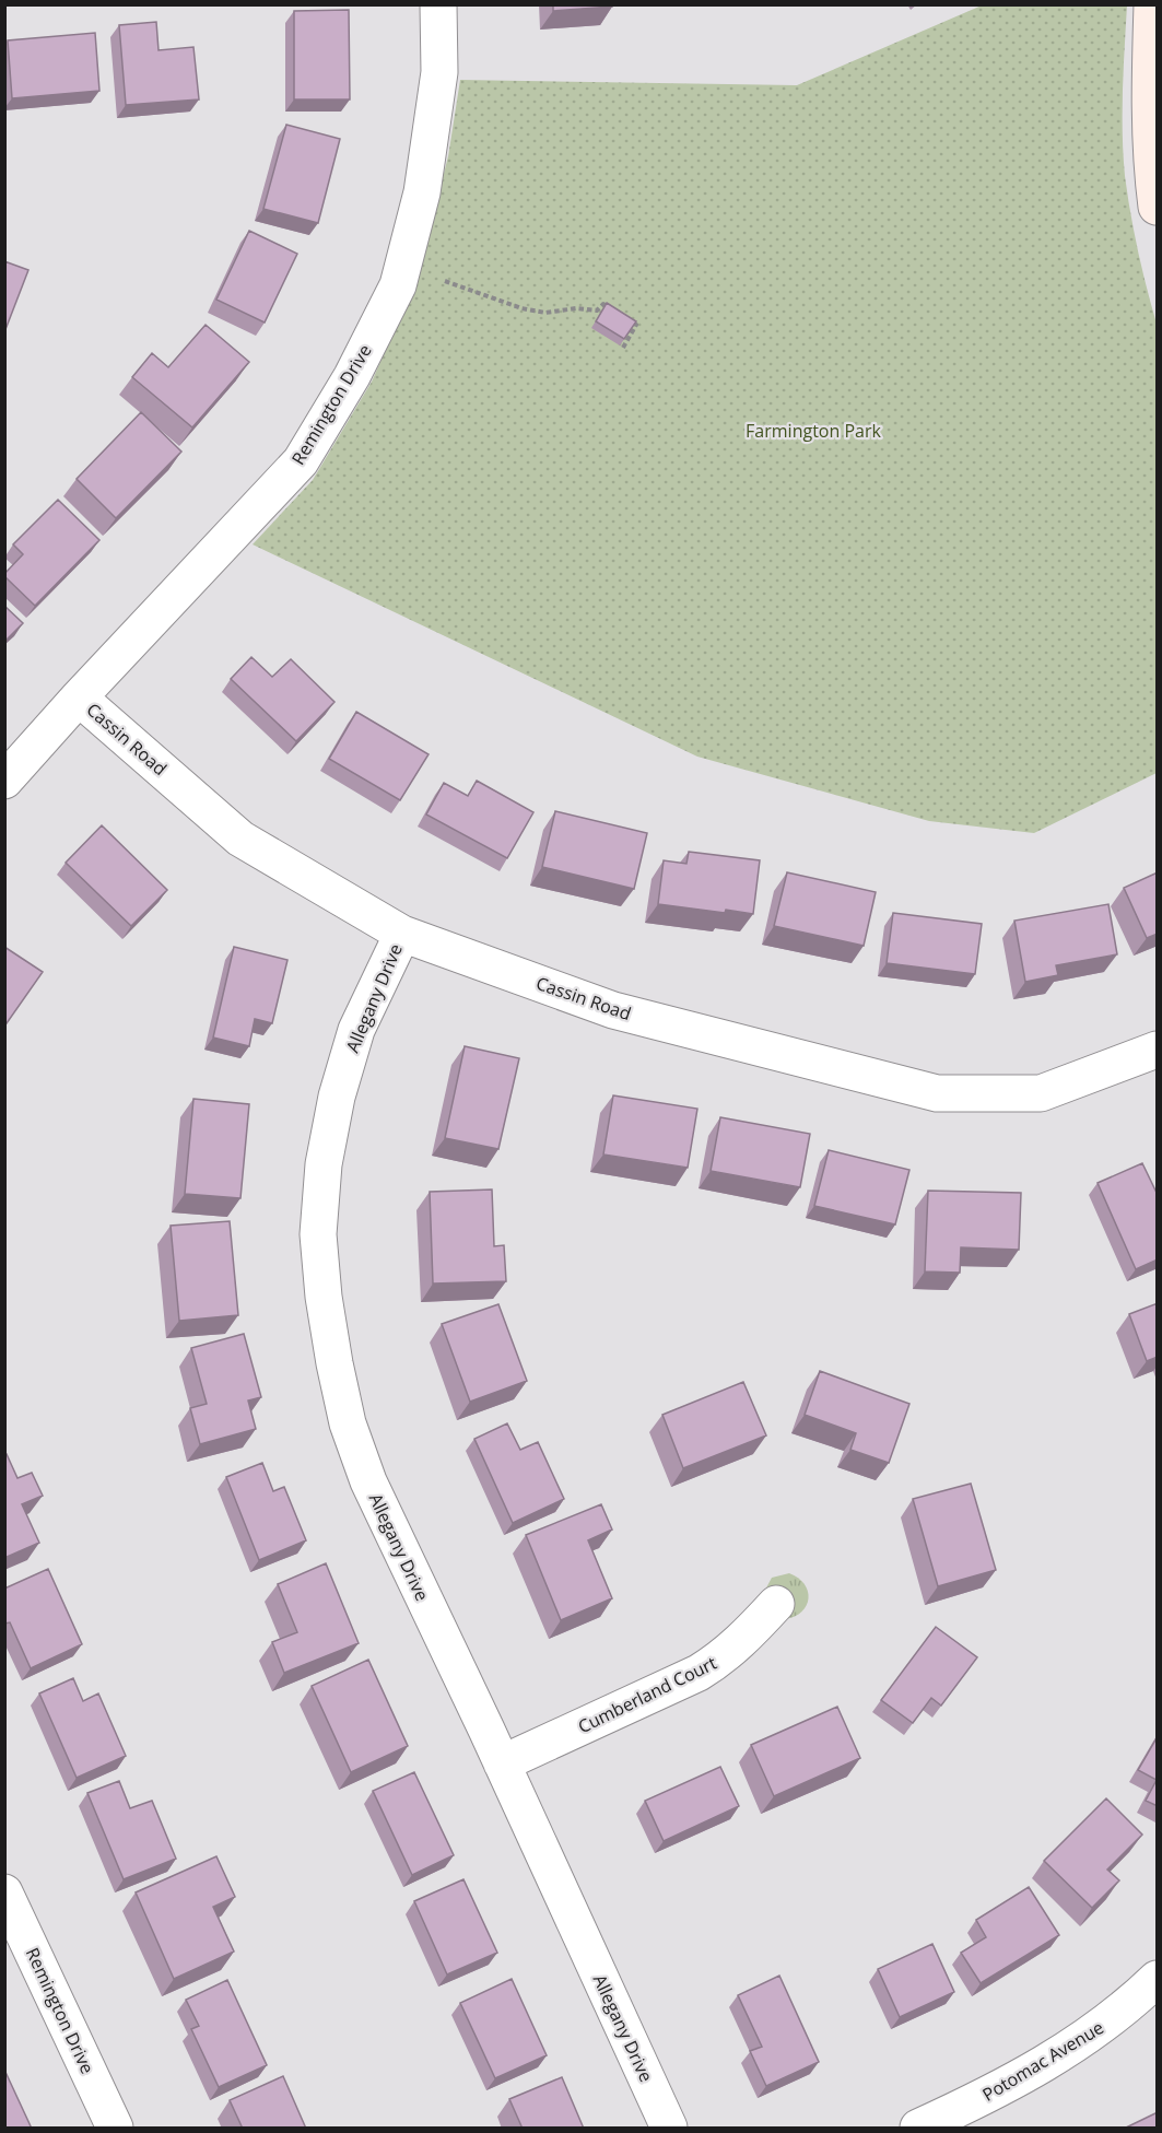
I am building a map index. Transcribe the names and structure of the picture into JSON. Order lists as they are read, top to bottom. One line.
{"streets":{"street":["Remington Drive","Cassin Road","Allegany Drive","Cumberland Court","Potomac Avenue"]},"crossings":[["Remington Drive","Cassin Road"],["Cassin Road","Allegany Drive"],["Allegany Drive","Cumberland Court"]],"parks":["Farmington Park"]}
